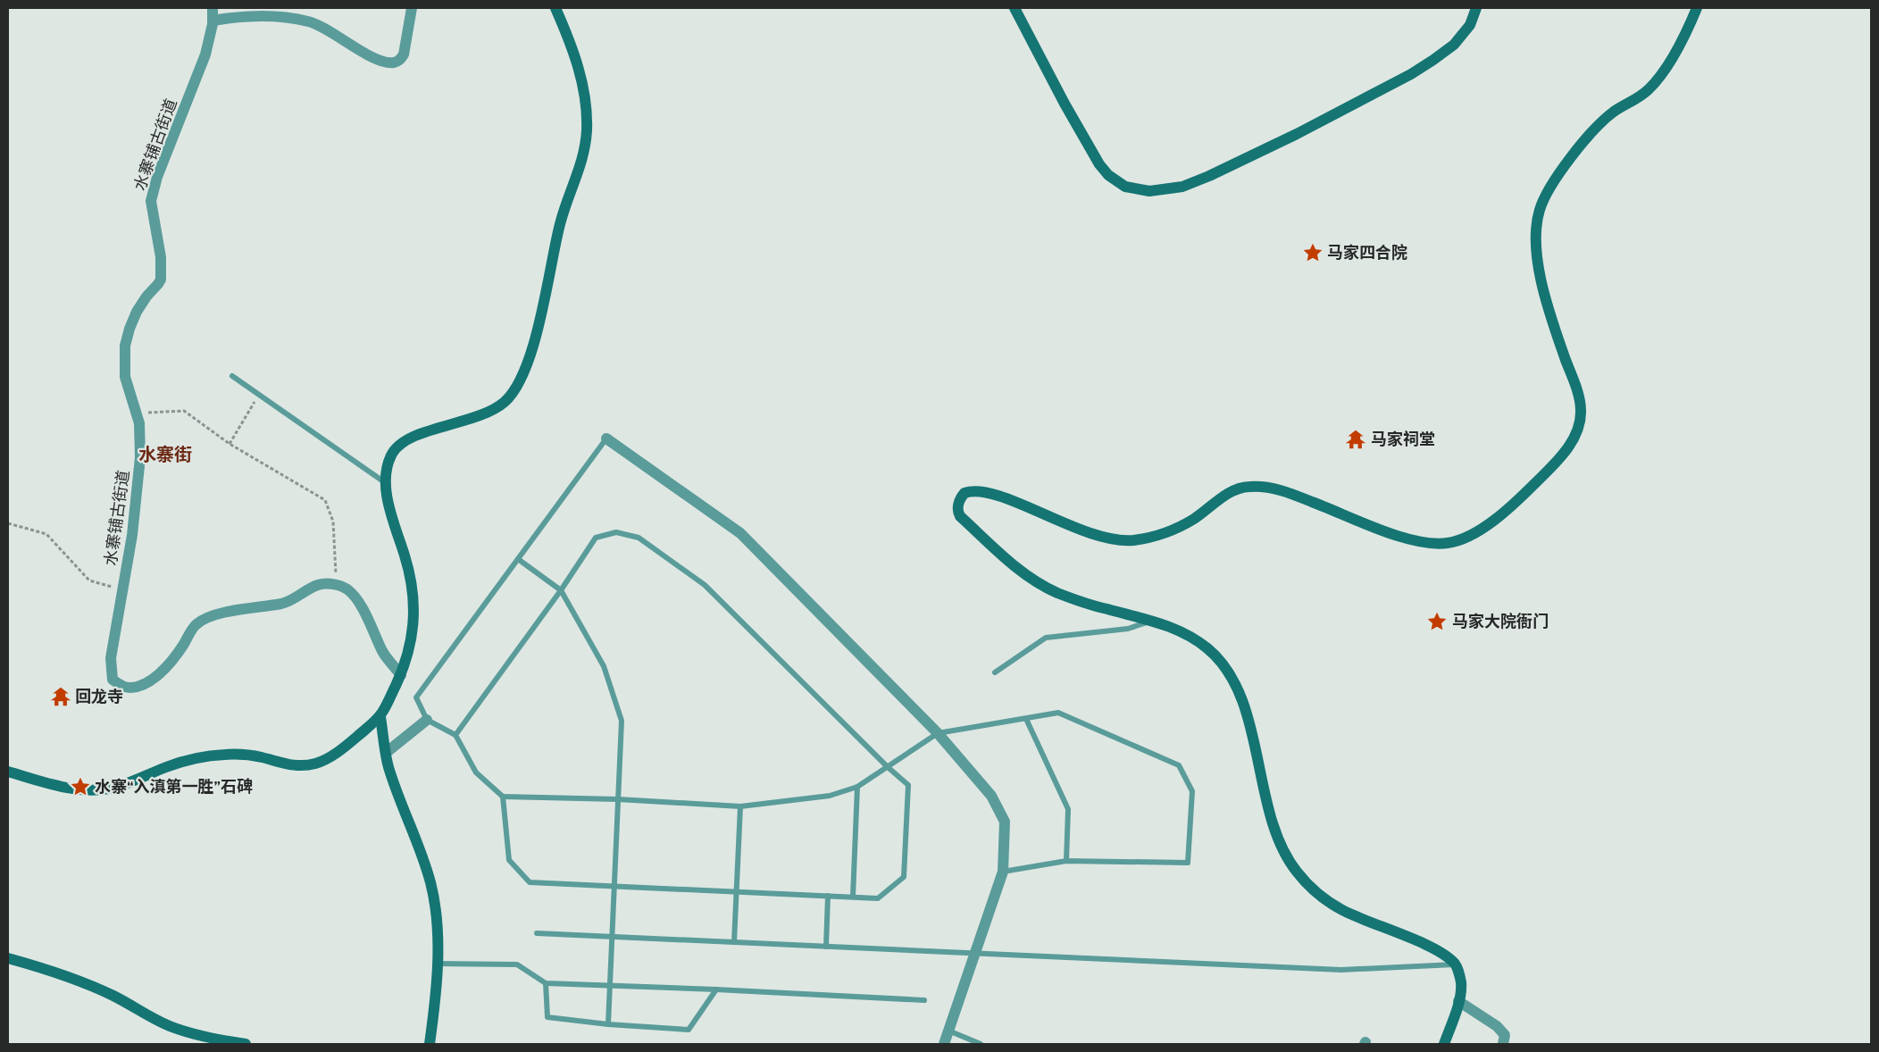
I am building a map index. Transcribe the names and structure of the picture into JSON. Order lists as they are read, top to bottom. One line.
{"streets":{"street":["水寨铺古街道"]},"districts":["水寨街"],"places":{"place":["马家四合院","马家大院衙门","水寨“入滇第一胜”石碑"],"temple":["马家祠堂","回龙寺"]}}
